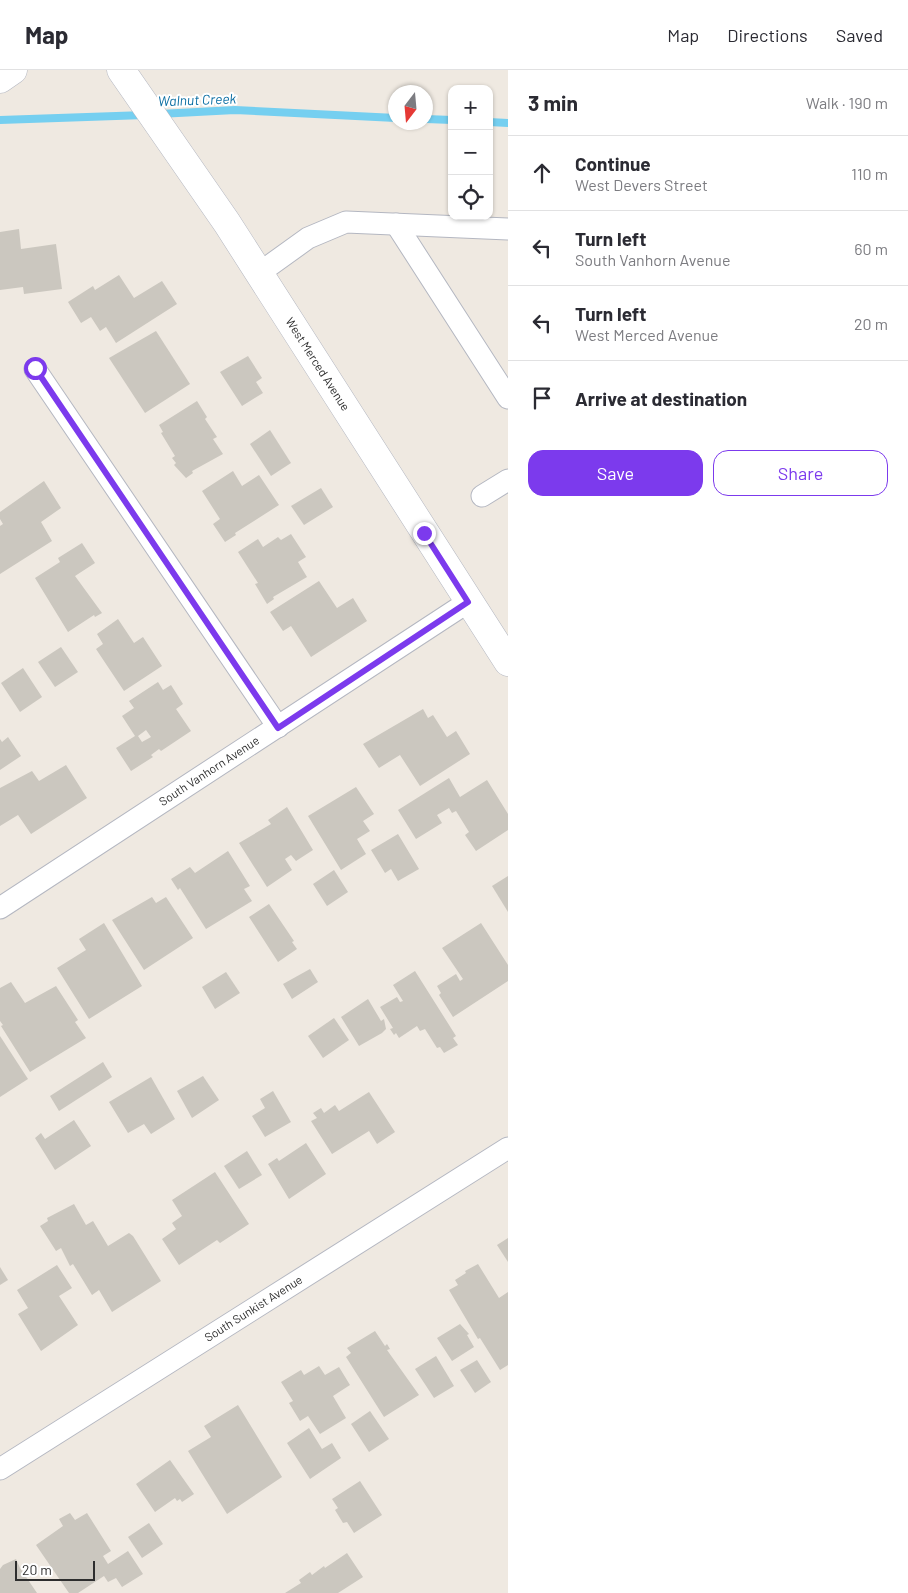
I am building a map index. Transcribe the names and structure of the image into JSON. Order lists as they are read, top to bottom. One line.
{"streets":{"street":["West Merced Avenue","South Vanhorn Avenue","South Sunkist Avenue"]},"crossings":[["West Merced Avenue","South Vanhorn Avenue"]],"water":["Walnut Creek"],"scale_bar":"20 m","north":"bottom","page":{"header":"Map","nav":["Map","Directions","Saved"],"heading":["3 min","Walk · 190 m"],"map_buttons":["+","−"],"list":[["Continue","West Devers Street","110 m"],["Turn left","South Vanhorn Avenue","60 m"],["Turn left","West Merced Avenue","20 m"],"Arrive at destination"],"buttons":["Save","Share"],"scale":"20 m"}}
